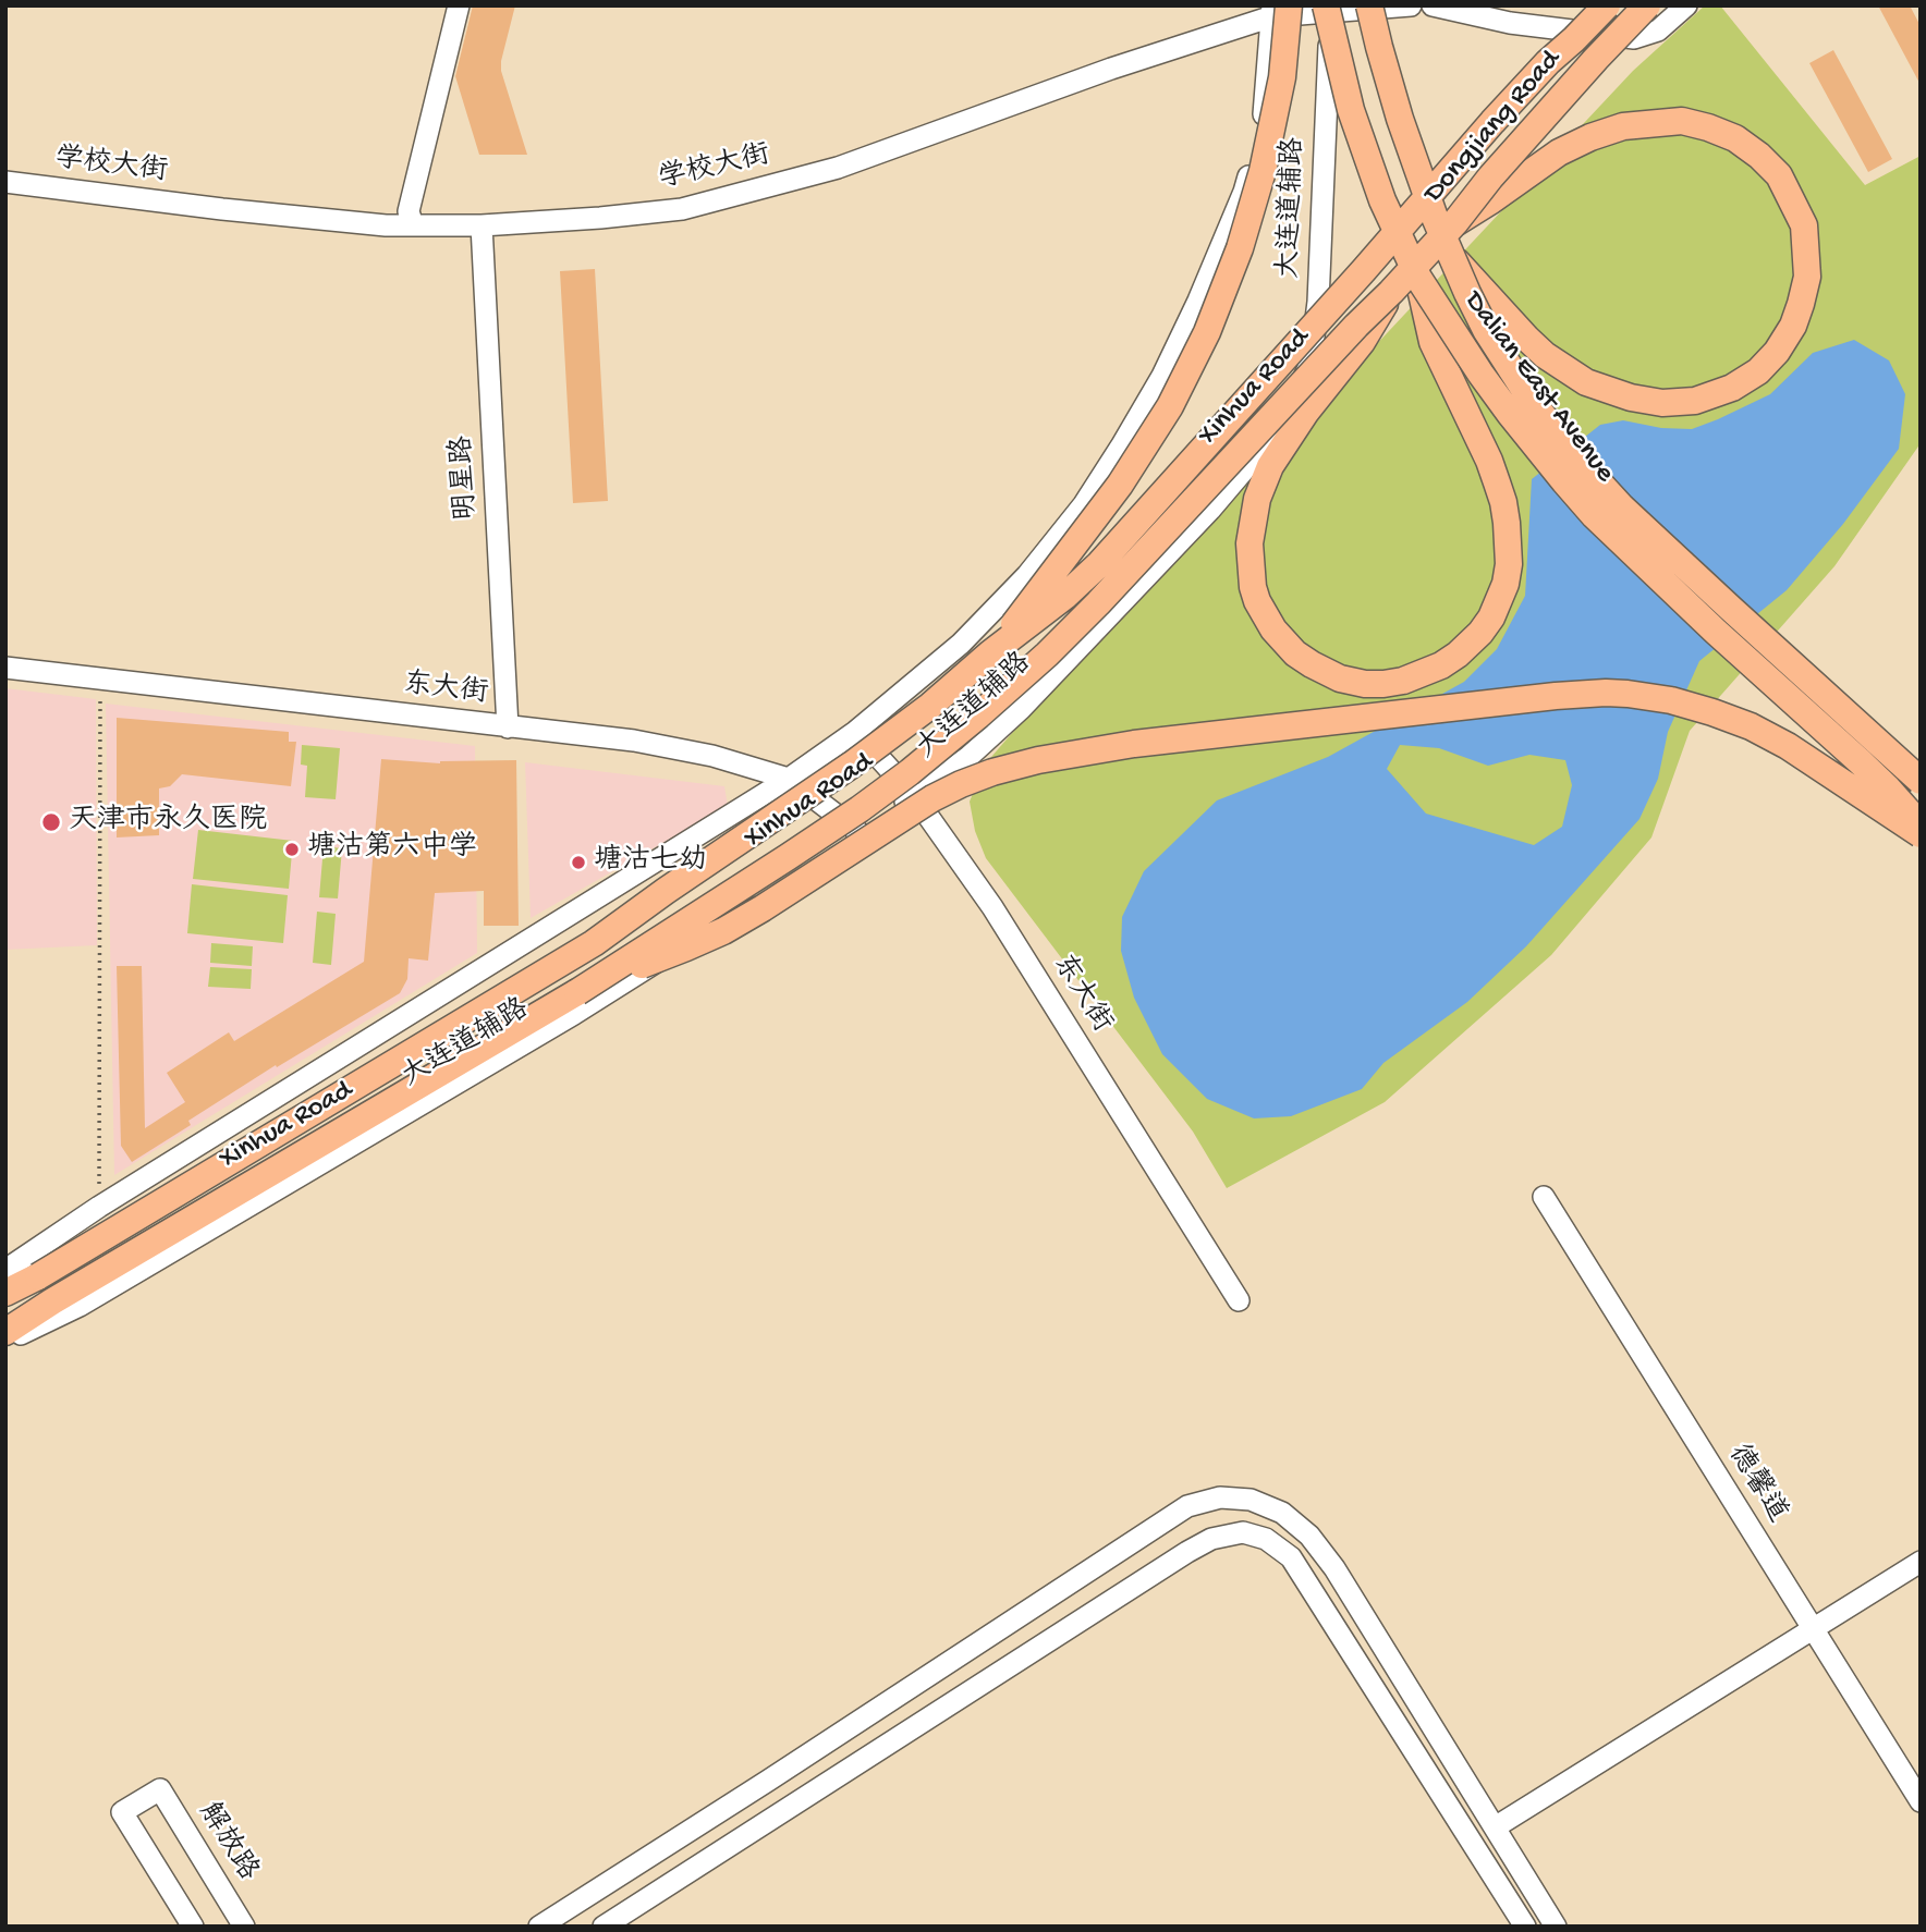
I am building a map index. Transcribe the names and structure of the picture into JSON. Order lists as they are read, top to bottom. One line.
{"streets":{"main road":["Dongjiang Road","Xinhua Road","Dalian East Avenue"],"street":["学校大街","大连道辅路","明星路","东大街","德馨道","解放路"]},"crossings":[["Dongjiang Road","Xinhua Road"],["学校大街","大连道辅路"],["学校大街","Dalian East Avenue"],["学校大街","明星路"],["大连道辅路","Dalian East Avenue"],["大连道辅路","东大街"],["明星路","东大街"]],"places":["天津市永久医院","塘沽第六中学","塘沽七幼"]}
